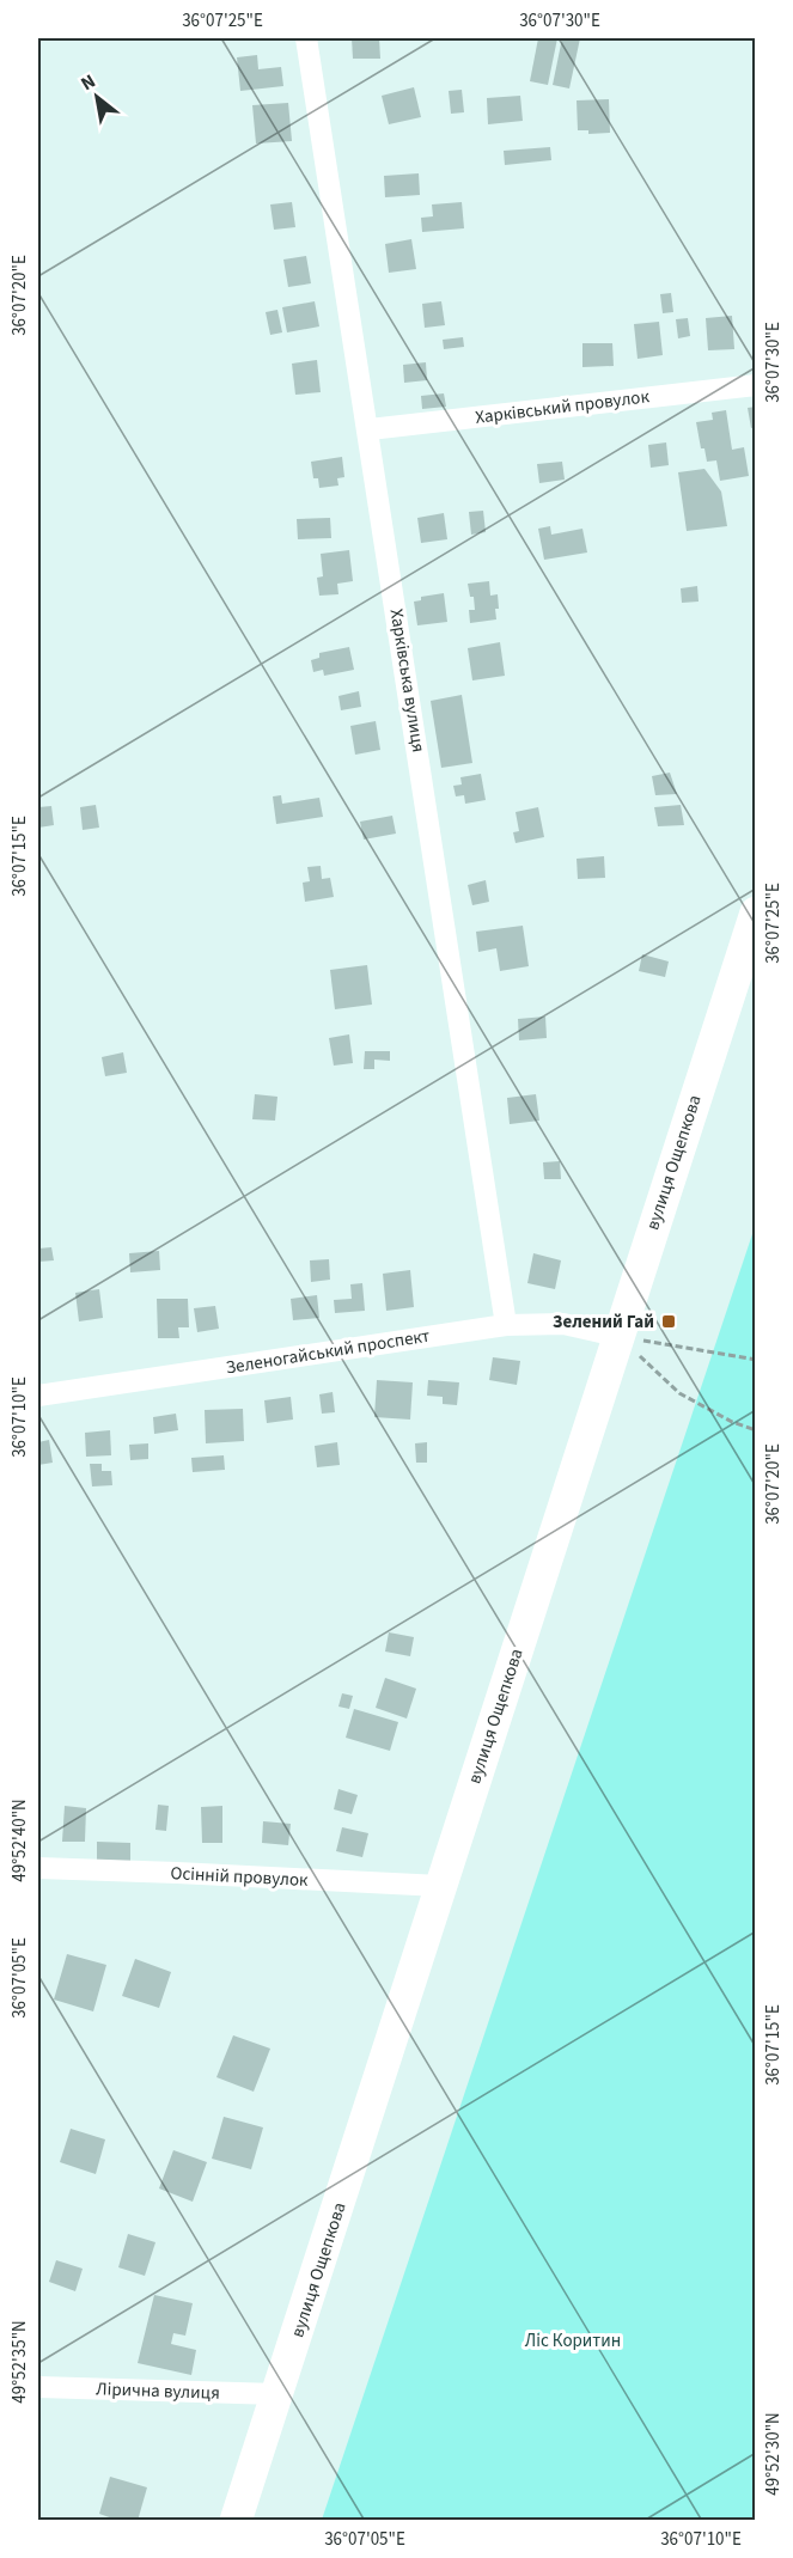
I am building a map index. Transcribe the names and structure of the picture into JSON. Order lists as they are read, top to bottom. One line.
{"streets":{"highway":["вулиця Ощепкова"],"street":["Харківський провулок","Харківська вулиця","Зеленогайський проспект","Осінній провулок","Лірична вулиця"]},"crossings":[["Харківський провулок","Харківська вулиця"],["Харківська вулиця","Зеленогайський проспект"],["вулиця Ощепкова","Зеленогайський проспект"],["вулиця Ощепкова","Осінній провулок"],["вулиця Ощепкова","Лірична вулиця"]],"parks":["Ліс Коритин"],"places":{"transit":["Зелений Гай"]},"north":"top left","coordinates":["36°07'25\"E","36°07'30\"E","36°07'20\"E","36°07'15\"E","36°07'10\"E","49°52'40\"N","36°07'05\"E","49°52'35\"N","49°52'30\"N"]}
